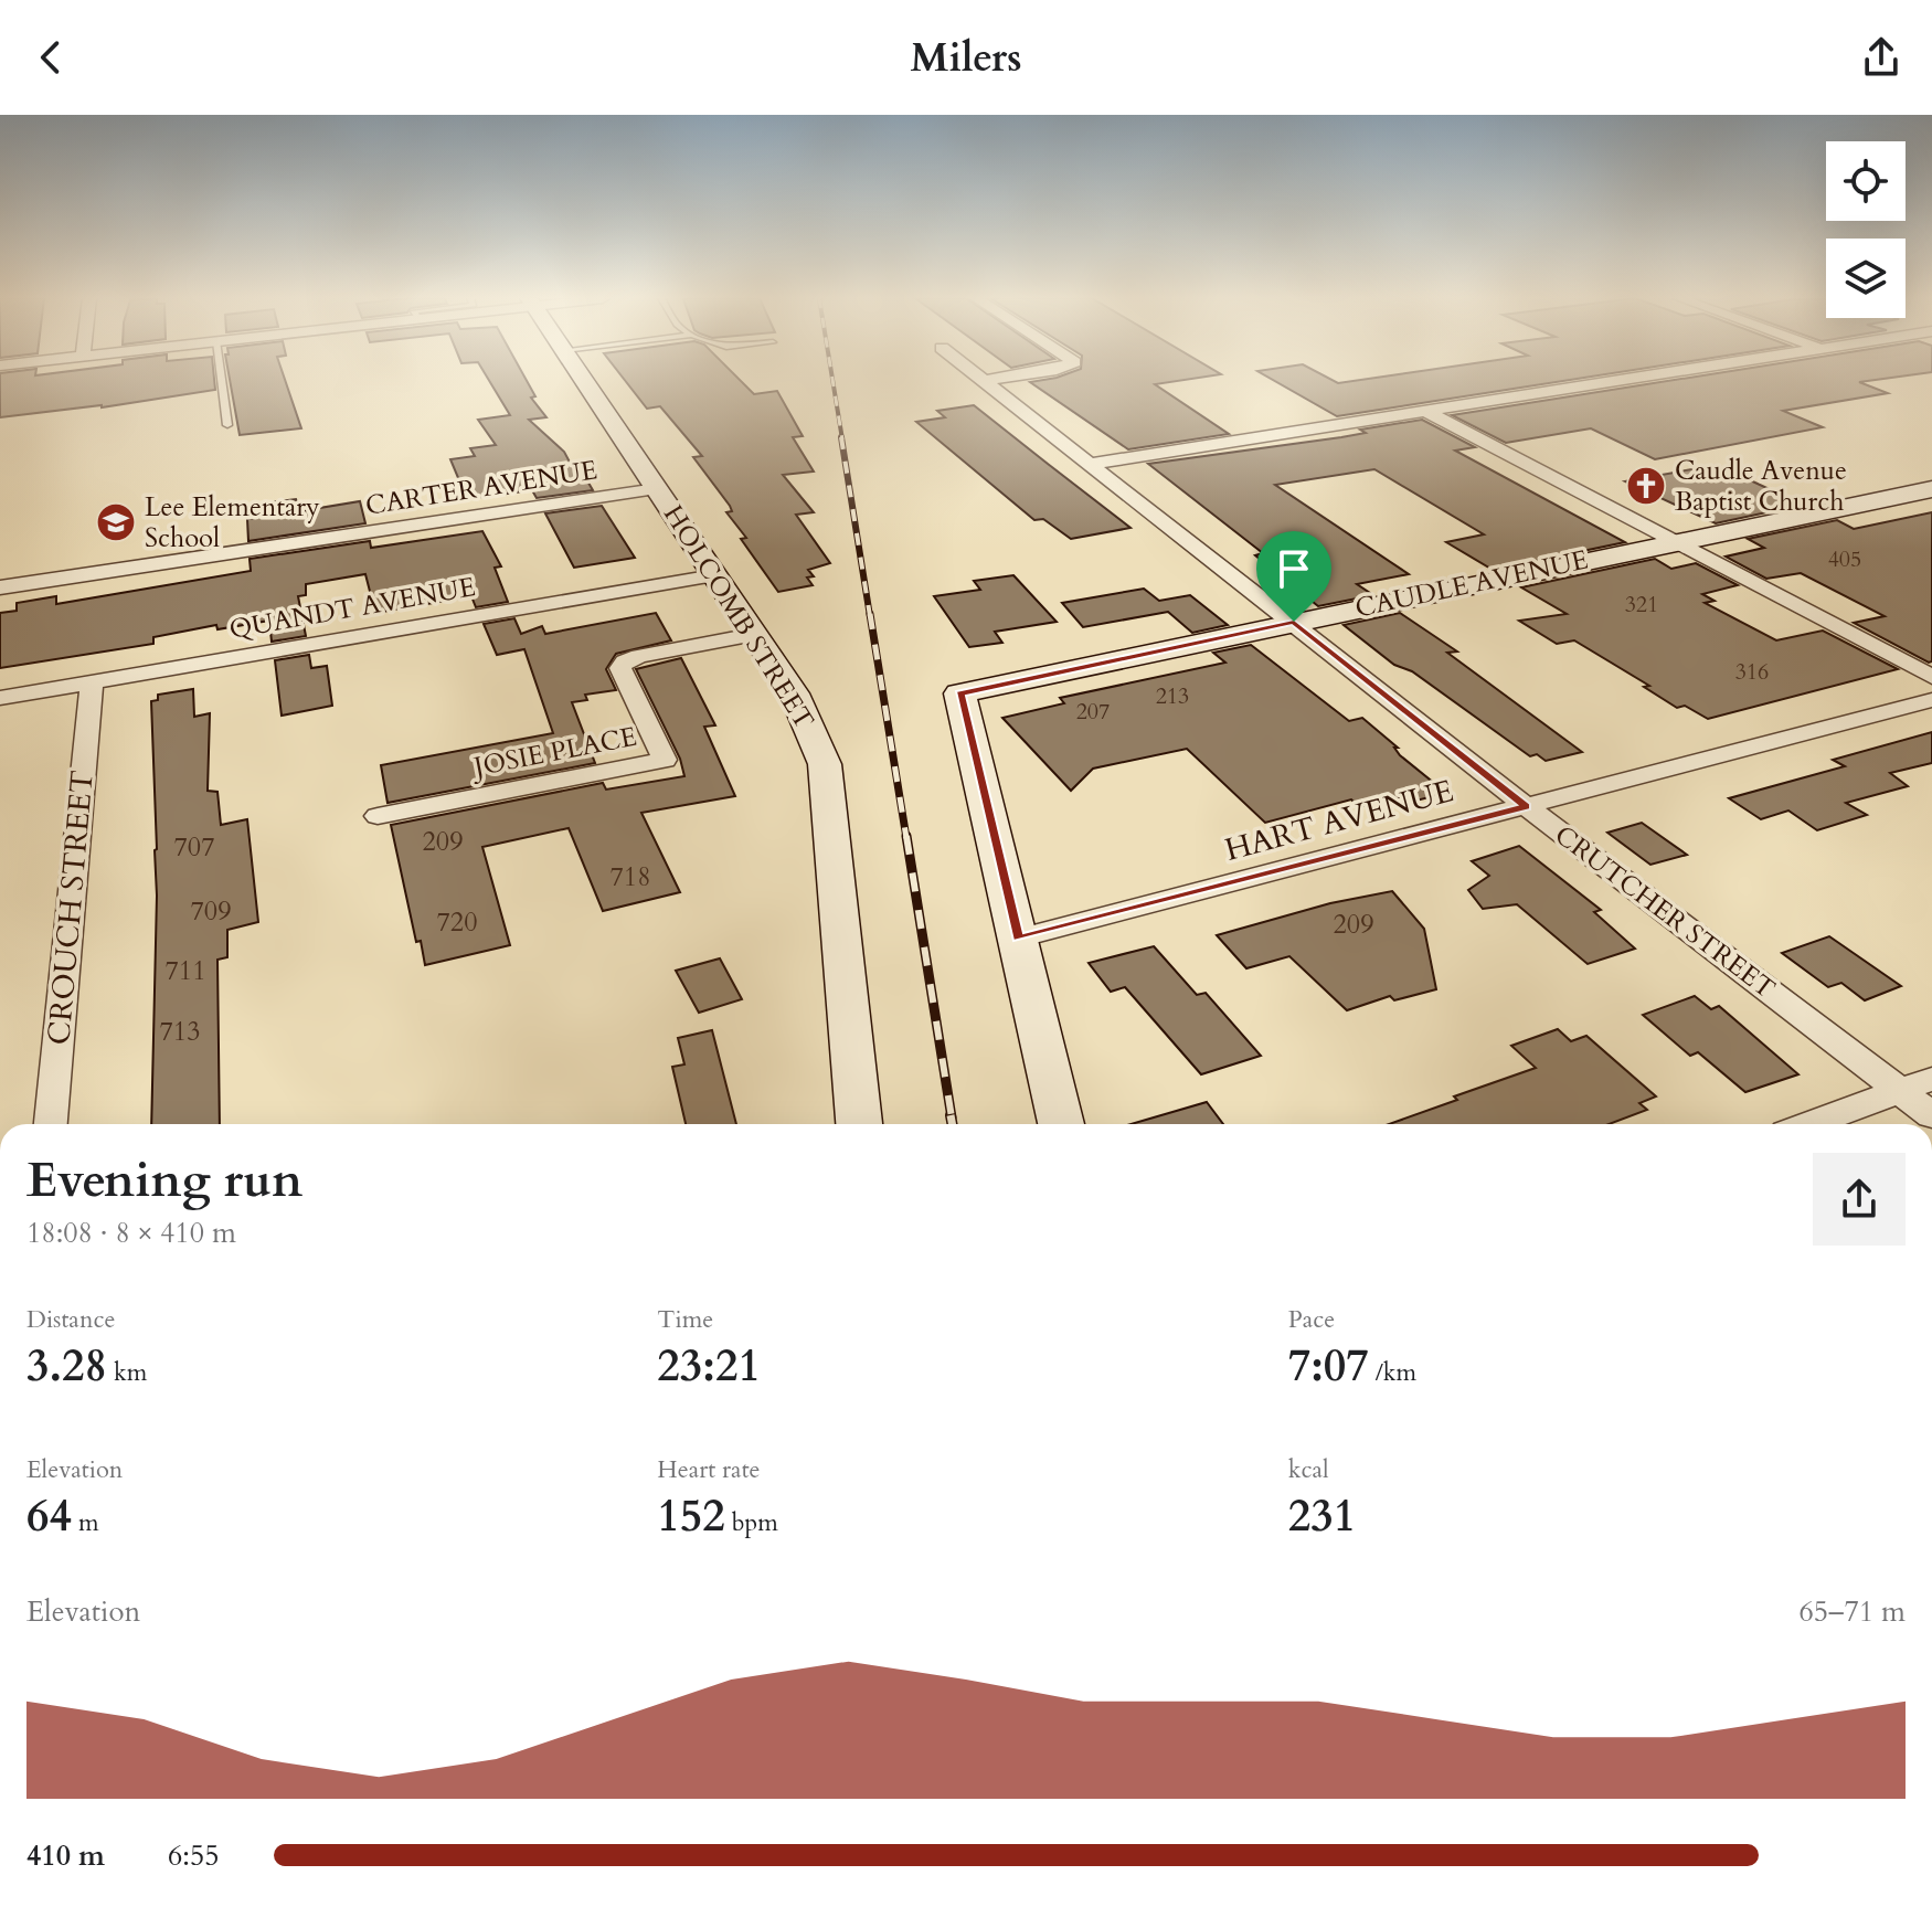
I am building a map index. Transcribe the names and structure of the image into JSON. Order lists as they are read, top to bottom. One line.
{"streets":{"street":["CARTER AVENUE","CAUDLE AVENUE","QUANDT AVENUE","HOLCOMB STREET","JOSIE PLACE","HART AVENUE","CROUCH STREET","CRUTCHER STREET"]},"crossings":[["CARTER AVENUE","HOLCOMB STREET"],["CAUDLE AVENUE","HART AVENUE"],["CAUDLE AVENUE","CRUTCHER STREET"],["QUANDT AVENUE","HOLCOMB STREET"],["QUANDT AVENUE","CROUCH STREET"],["HOLCOMB STREET","JOSIE PLACE"],["HART AVENUE","CRUTCHER STREET"]],"places":{"church":["Caudle Avenue Baptist Church"],"school or university":["Lee Elementary School"]},"house_numbers":["405","321","316","213","207","209","707","718","709","720","209","711","713"],"page":{"header":"Milers","heading":["Evening run","18:08 · 8 × 410 m"],"stats":[["Distance","3.28 km"],["Time","23:21"],["Pace","7:07 /km"],["Elevation","64 m"],["Heart rate","152 bpm"],["kcal","231"]],"chart":["Elevation","65–71 m"],"list":[{"name":"410 m","note":"6:55"}]}}
